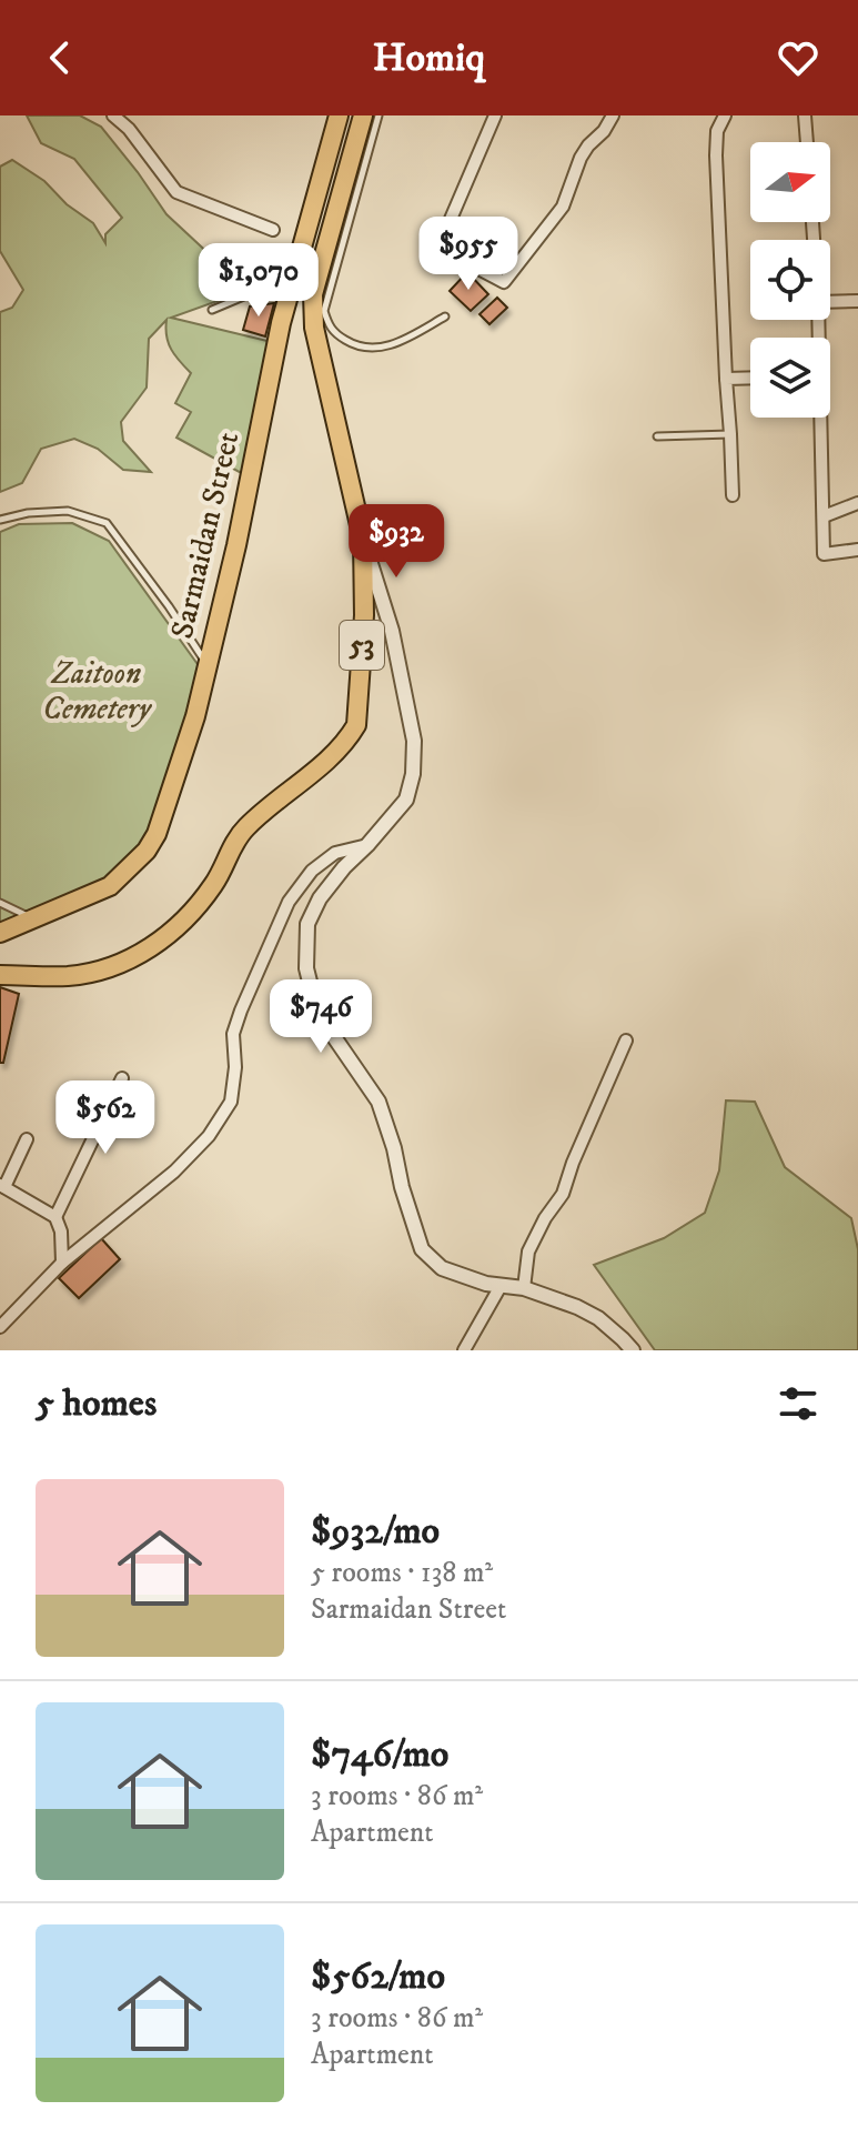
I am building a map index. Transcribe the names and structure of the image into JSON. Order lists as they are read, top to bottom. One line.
{"streets":{"main road":["Sarmaidan Street","53"]},"parks":["Zaitoon Cemetery"],"north":"right","page":{"header":"Homiq","price":["$955","$1,070","$932","$746","$562"],"heading":"5 homes","list":[{"name":"$932/mo","note":"5 rooms · 138 m² · Sarmaidan Street"},{"name":"$746/mo","note":"3 rooms · 86 m² · Apartment"},{"name":"$562/mo","note":"3 rooms · 86 m² · Apartment"}]}}
